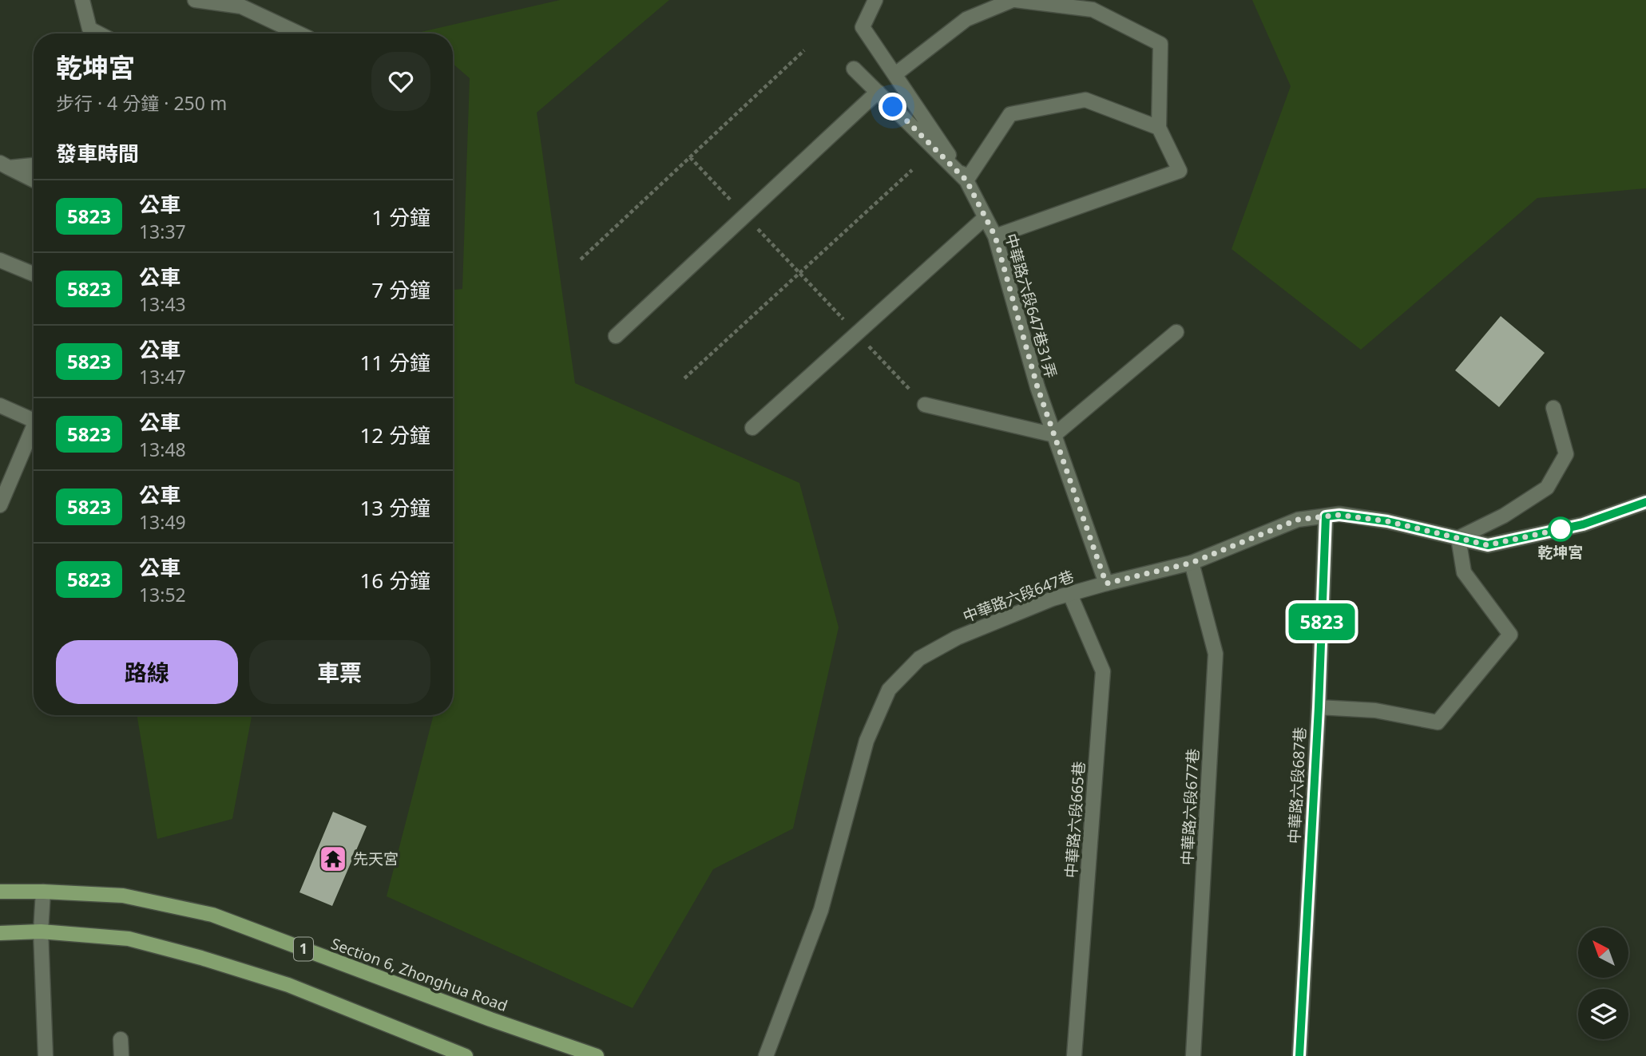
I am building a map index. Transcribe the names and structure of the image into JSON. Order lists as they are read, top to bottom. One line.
{"streets":{"main road":["1","Section 6, Zhonghua Road"],"street":["中華路六段647巷31弄","中華路六段647巷","中華路六段687巷","中華路六段677巷","中華路六段665巷"]},"crossings":[["中華路六段647巷31弄","中華路六段647巷"],["中華路六段647巷","中華路六段687巷"],["中華路六段647巷","中華路六段677巷"],["中華路六段647巷","中華路六段665巷"]],"places":{"other":["乾坤宮"],"temple":["先天宮"]},"lines":["bus line 5823"],"north":"top left","page":{"on_map":"5823","heading":[["乾坤宮","步行 · 4 分鐘 · 250 m"],"發車時間"],"list":[{"mark":"5823","name":"公車","note":"13:37","value":"1 分鐘"},{"mark":"5823","name":"公車","note":"13:43","value":"7 分鐘"},{"mark":"5823","name":"公車","note":"13:47","value":"11 分鐘"},{"mark":"5823","name":"公車","note":"13:48","value":"12 分鐘"},{"mark":"5823","name":"公車","note":"13:49","value":"13 分鐘"},{"mark":"5823","name":"公車","note":"13:52","value":"16 分鐘"}],"buttons":["路線","車票"]}}
